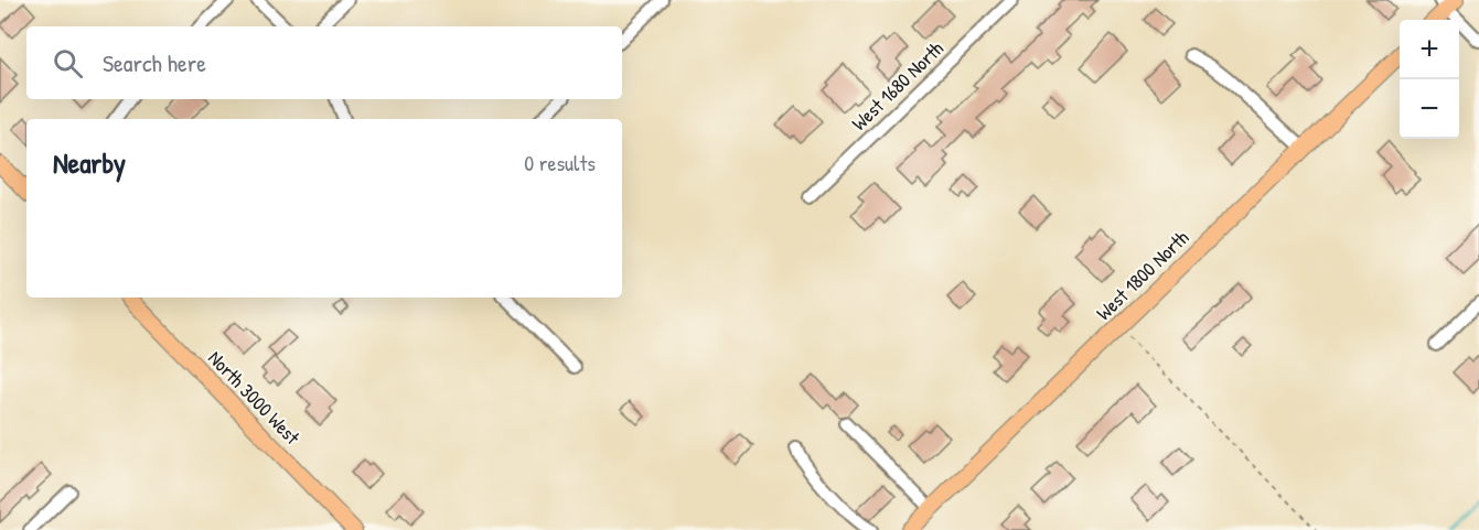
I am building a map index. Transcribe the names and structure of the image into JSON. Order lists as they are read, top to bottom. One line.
{"streets":{"main road":["West 1800 North","North 3000 West"],"street":["West 1680 North"]},"page":{"map_buttons":["+","−"],"search":"Search here","heading":["Nearby","0 results"]}}
